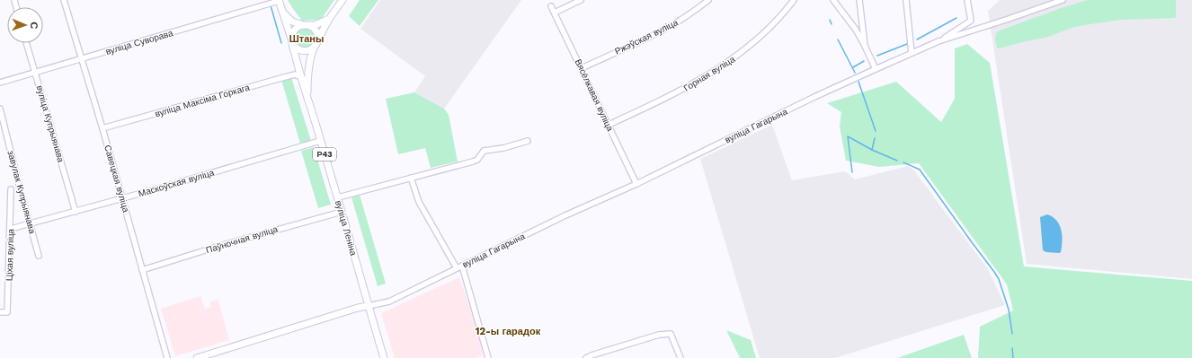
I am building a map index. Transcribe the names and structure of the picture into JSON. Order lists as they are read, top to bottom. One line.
{"streets":{"main road":["вуліца Гагарына","Р43","вуліца Леніна"],"street":["Ржэўская вуліца","вуліца Суворава","Горная вуліца","Вясёлкавая вуліца","вуліца Максіма Горкага","вуліца Купрыянава","Савецкая вуліца","Маскоўская вуліца","завулак Купрыянава","Паўночная вуліца","Ціхая вуліца"]},"crossings":[["Ржэўская вуліца","Вясёлкавая вуліца"],["вуліца Суворава","вуліца Купрыянава"],["вуліца Суворава","Савецкая вуліца"],["вуліца Суворава","вуліца Леніна"],["Горная вуліца","Вясёлкавая вуліца"],["Вясёлкавая вуліца","вуліца Гагарына"],["вуліца Максіма Горкага","Савецкая вуліца"],["вуліца Максіма Горкага","вуліца Леніна"],["вуліца Купрыянава","Маскоўская вуліца"],["вуліца Гагарына","вуліца Леніна"],["Р43","вуліца Леніна"],["Савецкая вуліца","Маскоўская вуліца"],["Савецкая вуліца","Паўночная вуліца"],["Маскоўская вуліца","завулак Купрыянава"],["Маскоўская вуліца","вуліца Леніна"],["Маскоўская вуліца","Ціхая вуліца"],["вуліца Леніна","Паўночная вуліца"]],"districts":["Штаны","12-ы гарадок"],"north":"right"}
